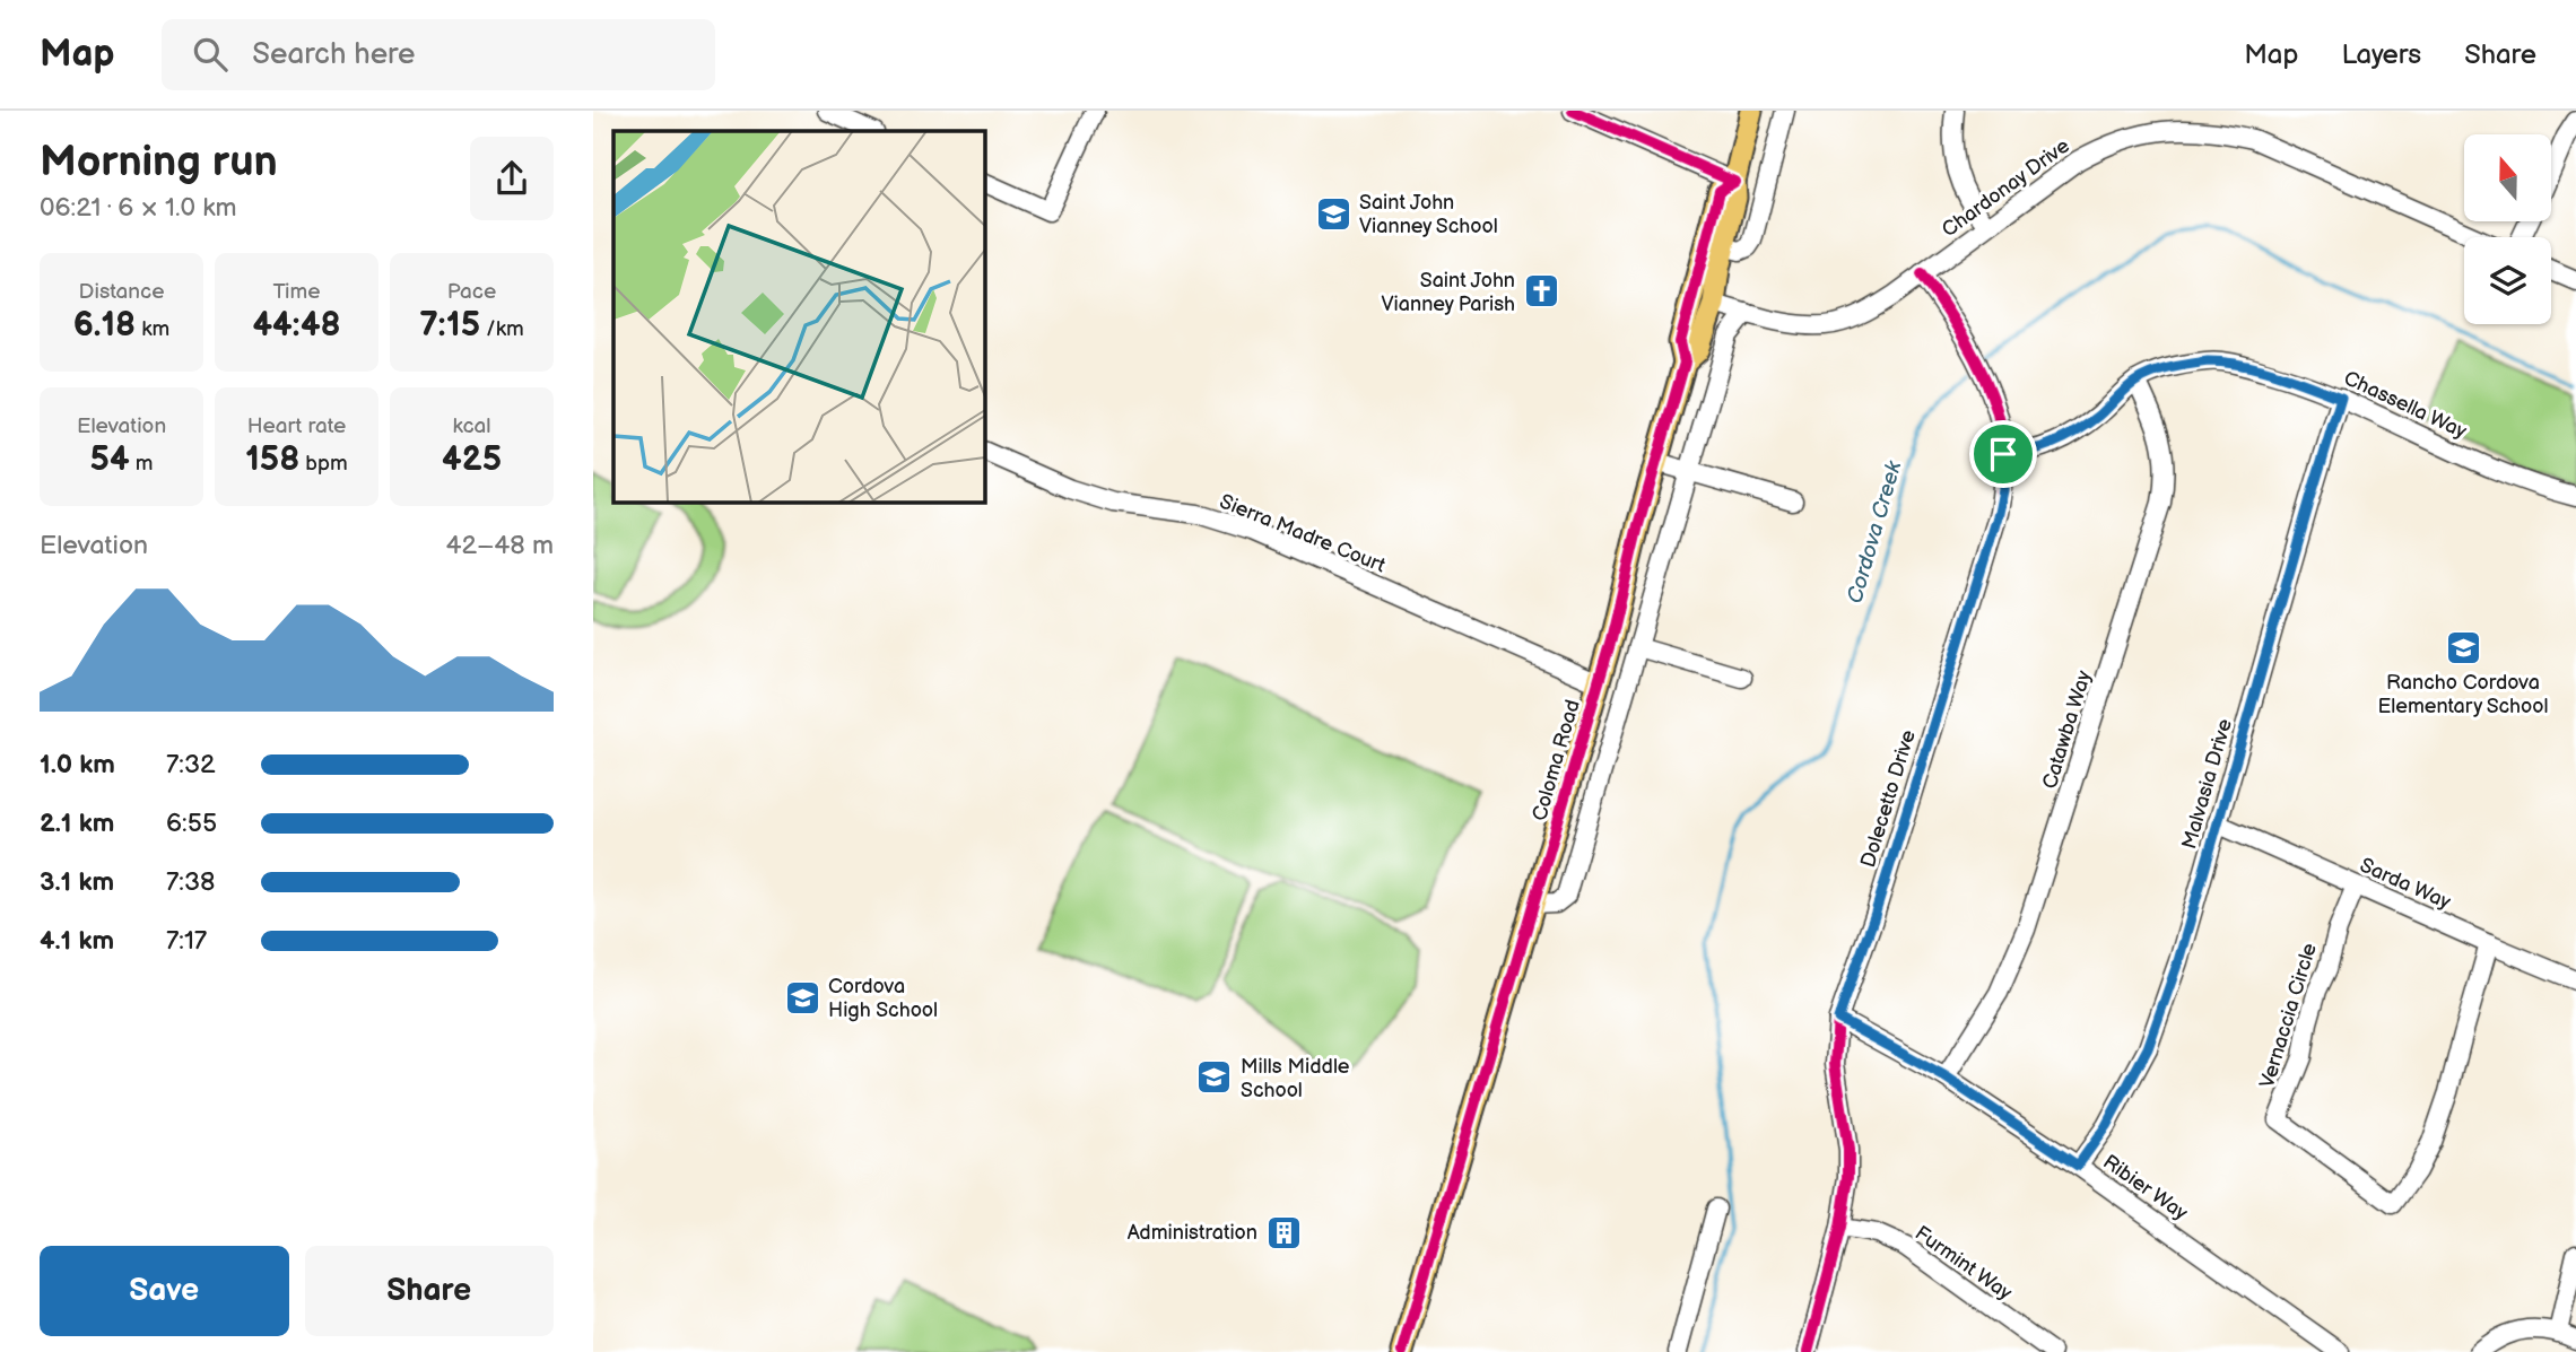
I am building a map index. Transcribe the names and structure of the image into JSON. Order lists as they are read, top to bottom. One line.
{"streets":{"main road":["Coloma Road"],"street":["Chardonay Drive","Chassella Way","Sierra Madre Court","Catawba Way","Malvasia Drive","Dolecetto Drive","Sarda Way","Vernaccia Circle","Ribier Way","Furmint Way"]},"crossings":[["Chardonay Drive","Coloma Road"],["Chardonay Drive","Dolecetto Drive"],["Chassella Way","Catawba Way"],["Chassella Way","Malvasia Drive"],["Chassella Way","Dolecetto Drive"],["Sierra Madre Court","Coloma Road"],["Catawba Way","Ribier Way"],["Malvasia Drive","Sarda Way"],["Malvasia Drive","Ribier Way"],["Dolecetto Drive","Ribier Way"],["Dolecetto Drive","Furmint Way"],["Sarda Way","Vernaccia Circle"]],"water":["Cordova Creek"],"places":{"school or university":["Saint John Vianney School","Rancho Cordova Elementary School","Cordova High School","Mills Middle School"],"church":["Saint John Vianney Parish"],"building":["Administration"]},"north":"top","page":{"header":"Map","search":"Search here","nav":["Map","Layers","Share"],"heading":["Morning run","06:21 · 6 × 1.0 km"],"stats":[["Distance","6.18 km"],["Time","44:48"],["Pace","7:15 /km"],["Elevation","54 m"],["Heart rate","158 bpm"],["kcal","425"]],"chart":["Elevation","42–48 m"],"list":[{"name":"1.0 km","note":"7:32"},{"name":"2.1 km","note":"6:55"},{"name":"3.1 km","note":"7:38"},{"name":"4.1 km","note":"7:17"}],"buttons":["Save","Share"]}}
